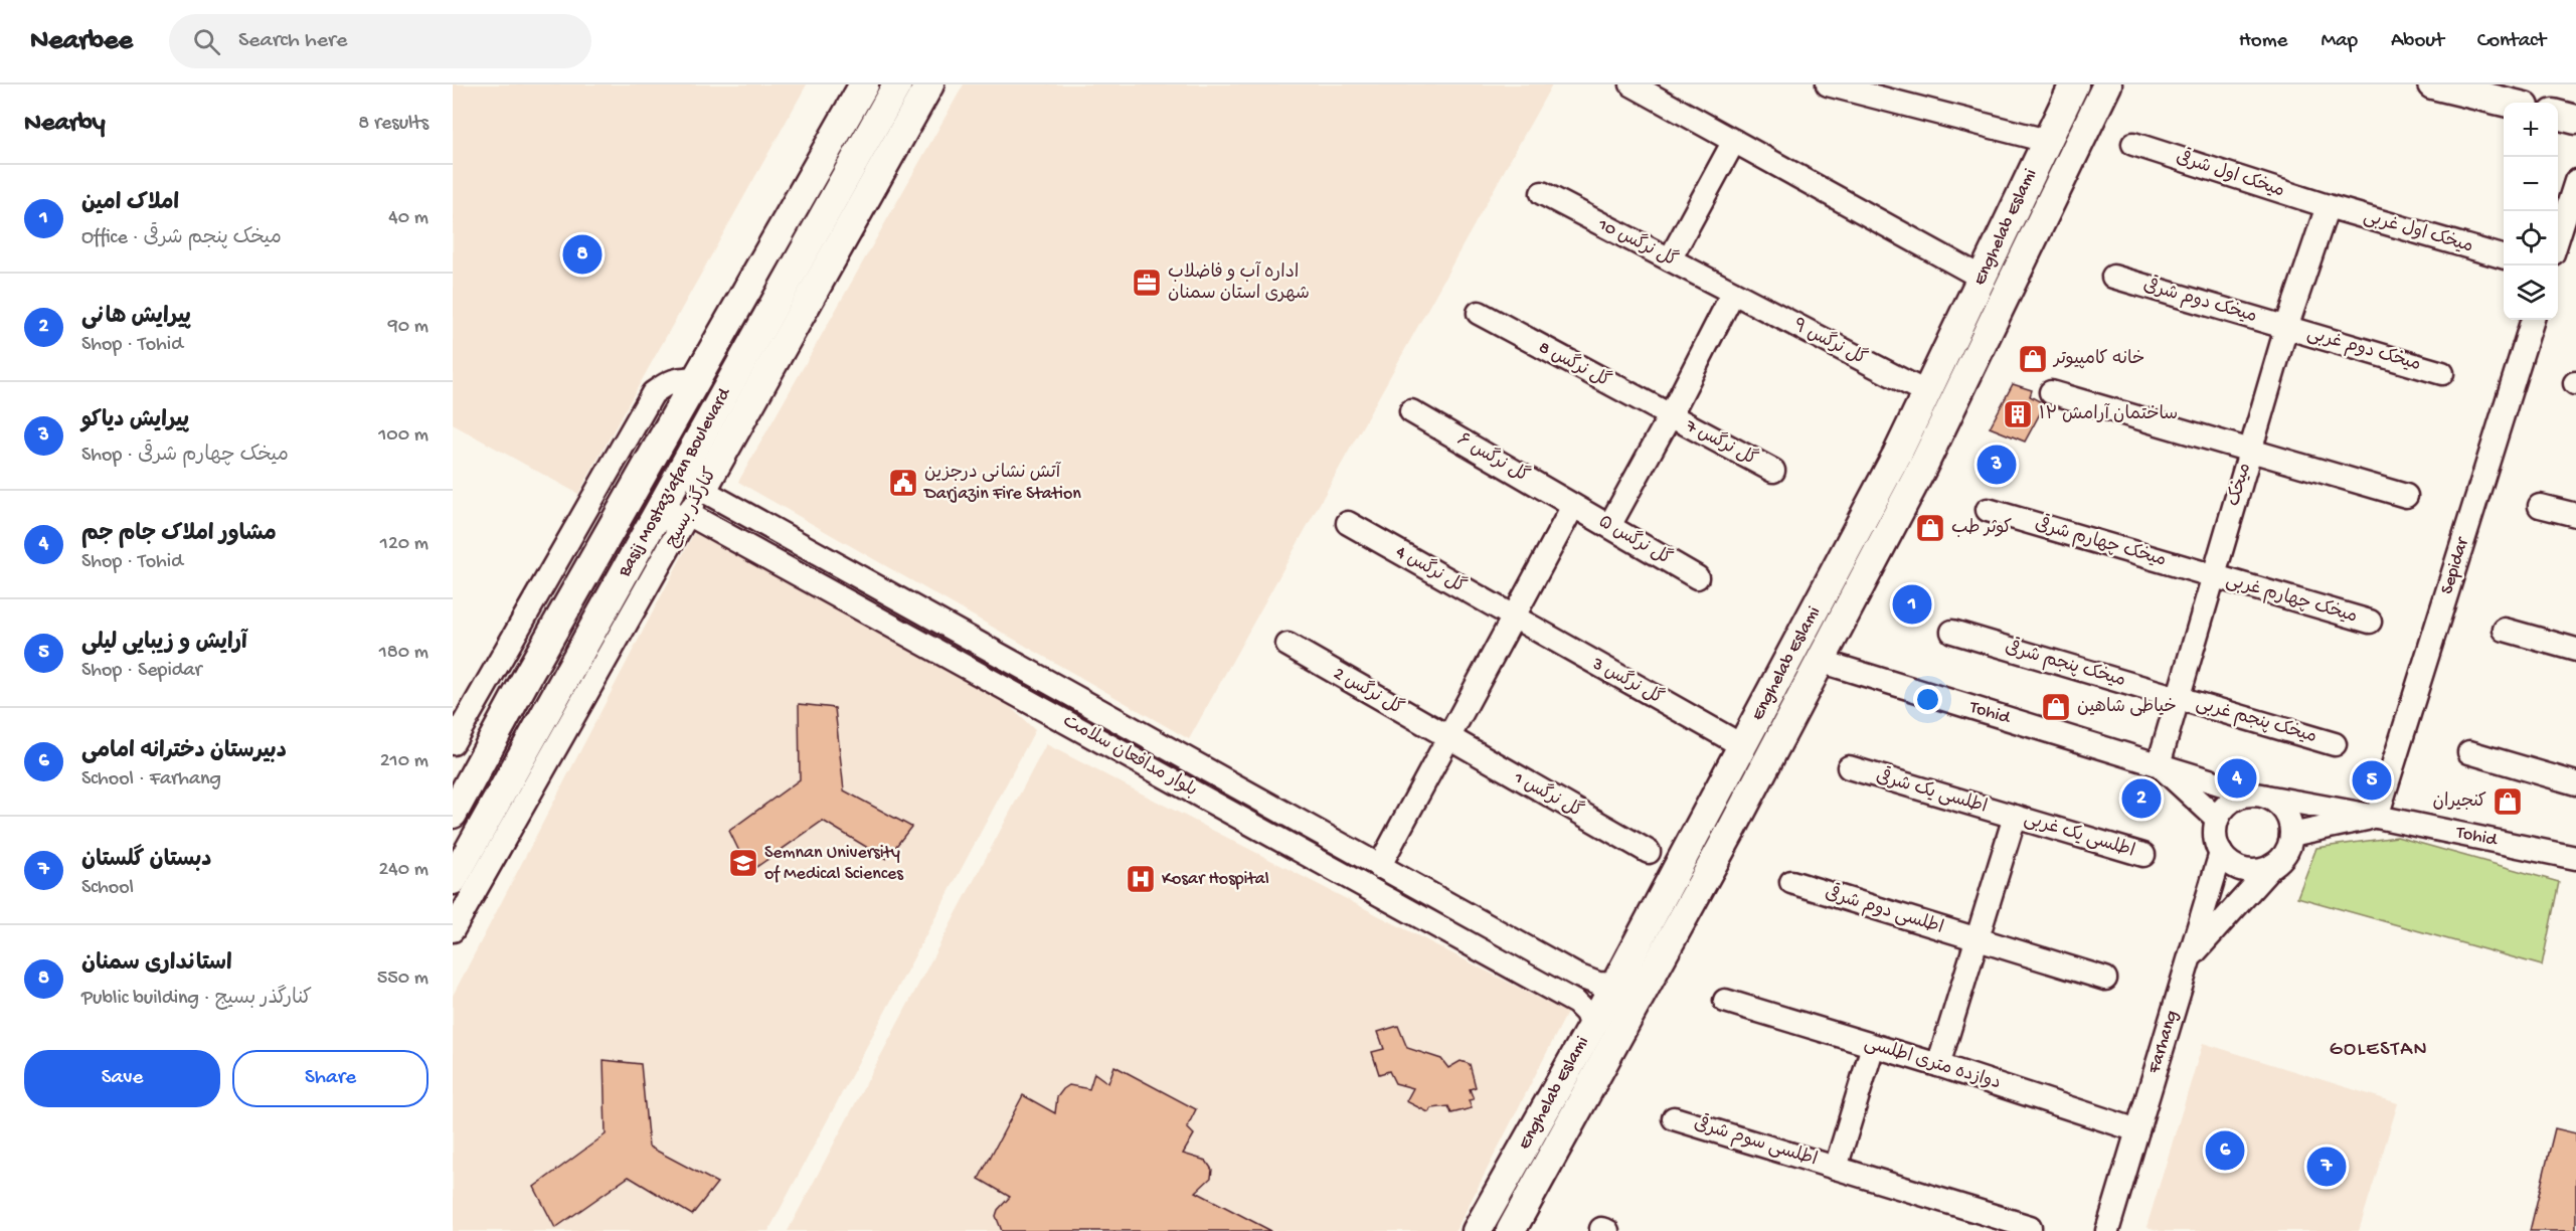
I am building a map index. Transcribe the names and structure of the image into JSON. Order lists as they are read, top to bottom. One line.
{"streets":{"main road":["Enghelab Eslami","Basij Mostaz'afan Boulevard","کنارگذر بسیج"],"street":["میخک اول شرقی","میخک اول غربی","گل نرگس 10","میخک دوم شرقی","گل نرگس ۹","میخک دوم غربی","گل نرگس 8","گل نرگس 7","گل نرگس ۶","میخک","گل نرگس ۵","میخک چهارم شرقی","Sepidar","گل نرگس 4","میخک چهارم غربی","میخک پنجم شرقی","گل نرگس 3","گل نرگس 2","Tohid","میخک پنجم غربی","بلوار مدافعان سلامت","اطلسی یک شرقی","گل نرگس 1","اطلسی یک غربی","اطلسی دوم شرقی","Farhang","دوازده متری اطلسی","اطلسی سوم شرقی"]},"crossings":[["میخک اول شرقی","میخک اول غربی"],["میخک اول شرقی","میخک"],["Enghelab Eslami","گل نرگس ۹"],["Enghelab Eslami","گل نرگس 3"],["Enghelab Eslami","Tohid"],["Enghelab Eslami","بلوار مدافعان سلامت"],["میخک اول غربی","میخک"],["گل نرگس 10","گل نرگس ۹"],["میخک دوم شرقی","میخک دوم غربی"],["میخک دوم شرقی","میخک"],["میخک دوم غربی","میخک"],["گل نرگس 8","گل نرگس 7"],["گل نرگس ۶","گل نرگس ۵"],["میخک","میخک چهارم شرقی"],["میخک","میخک چهارم غربی"],["میخک","میخک پنجم شرقی"],["میخک","Tohid"],["میخک","میخک پنجم غربی"],["کنارگذر بسیج","بلوار مدافعان سلامت"],["میخک چهارم شرقی","میخک چهارم غربی"],["Sepidar","Tohid"],["گل نرگس 4","گل نرگس 3"],["میخک پنجم شرقی","میخک پنجم غربی"],["گل نرگس 2","گل نرگس 1"],["Tohid","Farhang"],["اطلسی یک شرقی","اطلسی یک غربی"],["Farhang","دوازده متری اطلسی"]],"districts":["GOLESTAN"],"places":{"office":["اداره آب و فاضلاب شهری استان سمنان"],"shop":["خانه کامپیوتر","کوثر طب","خیاطی شاهین","کنجیران"],"building":["ساختمان آرامش ۱۲"],"public building":["آتش نشانی درجزین Darjazin Fire Station"],"school or university":["Semnan University of Medical Sciences"],"hospital":["Kosar Hospital"]},"page":{"header":"Nearbee","search":"Search here","nav":["Home","Map","About","Contact"],"heading":["Nearby","8 results"],"map_buttons":["+","−"],"list":[{"mark":"1","name":"املاک امین","note":"Office · میخک پنجم شرقی","value":"40 m"},{"mark":"2","name":"پیرایش هانی","note":"Shop · Tohid","value":"90 m"},{"mark":"3","name":"پیرایش دیاکو","note":"Shop · میخک چهارم شرقی","value":"100 m"},{"mark":"4","name":"مشاور املاک جام جم","note":"Shop · Tohid","value":"120 m"},{"mark":"5","name":"آرایش و زیبایی لیلی","note":"Shop · Sepidar","value":"180 m"},{"mark":"6","name":"دبیرستان دخترانه امامی","note":"School · Farhang","value":"210 m"},{"mark":"7","name":"دبستان گلستان","note":"School","value":"240 m"},{"mark":"8","name":"استانداری سمنان","note":"Public building · کنارگذر بسیج","value":"550 m"}],"pins":["8","3","1","4","5","2","6","7"],"buttons":["Save","Share"]}}
